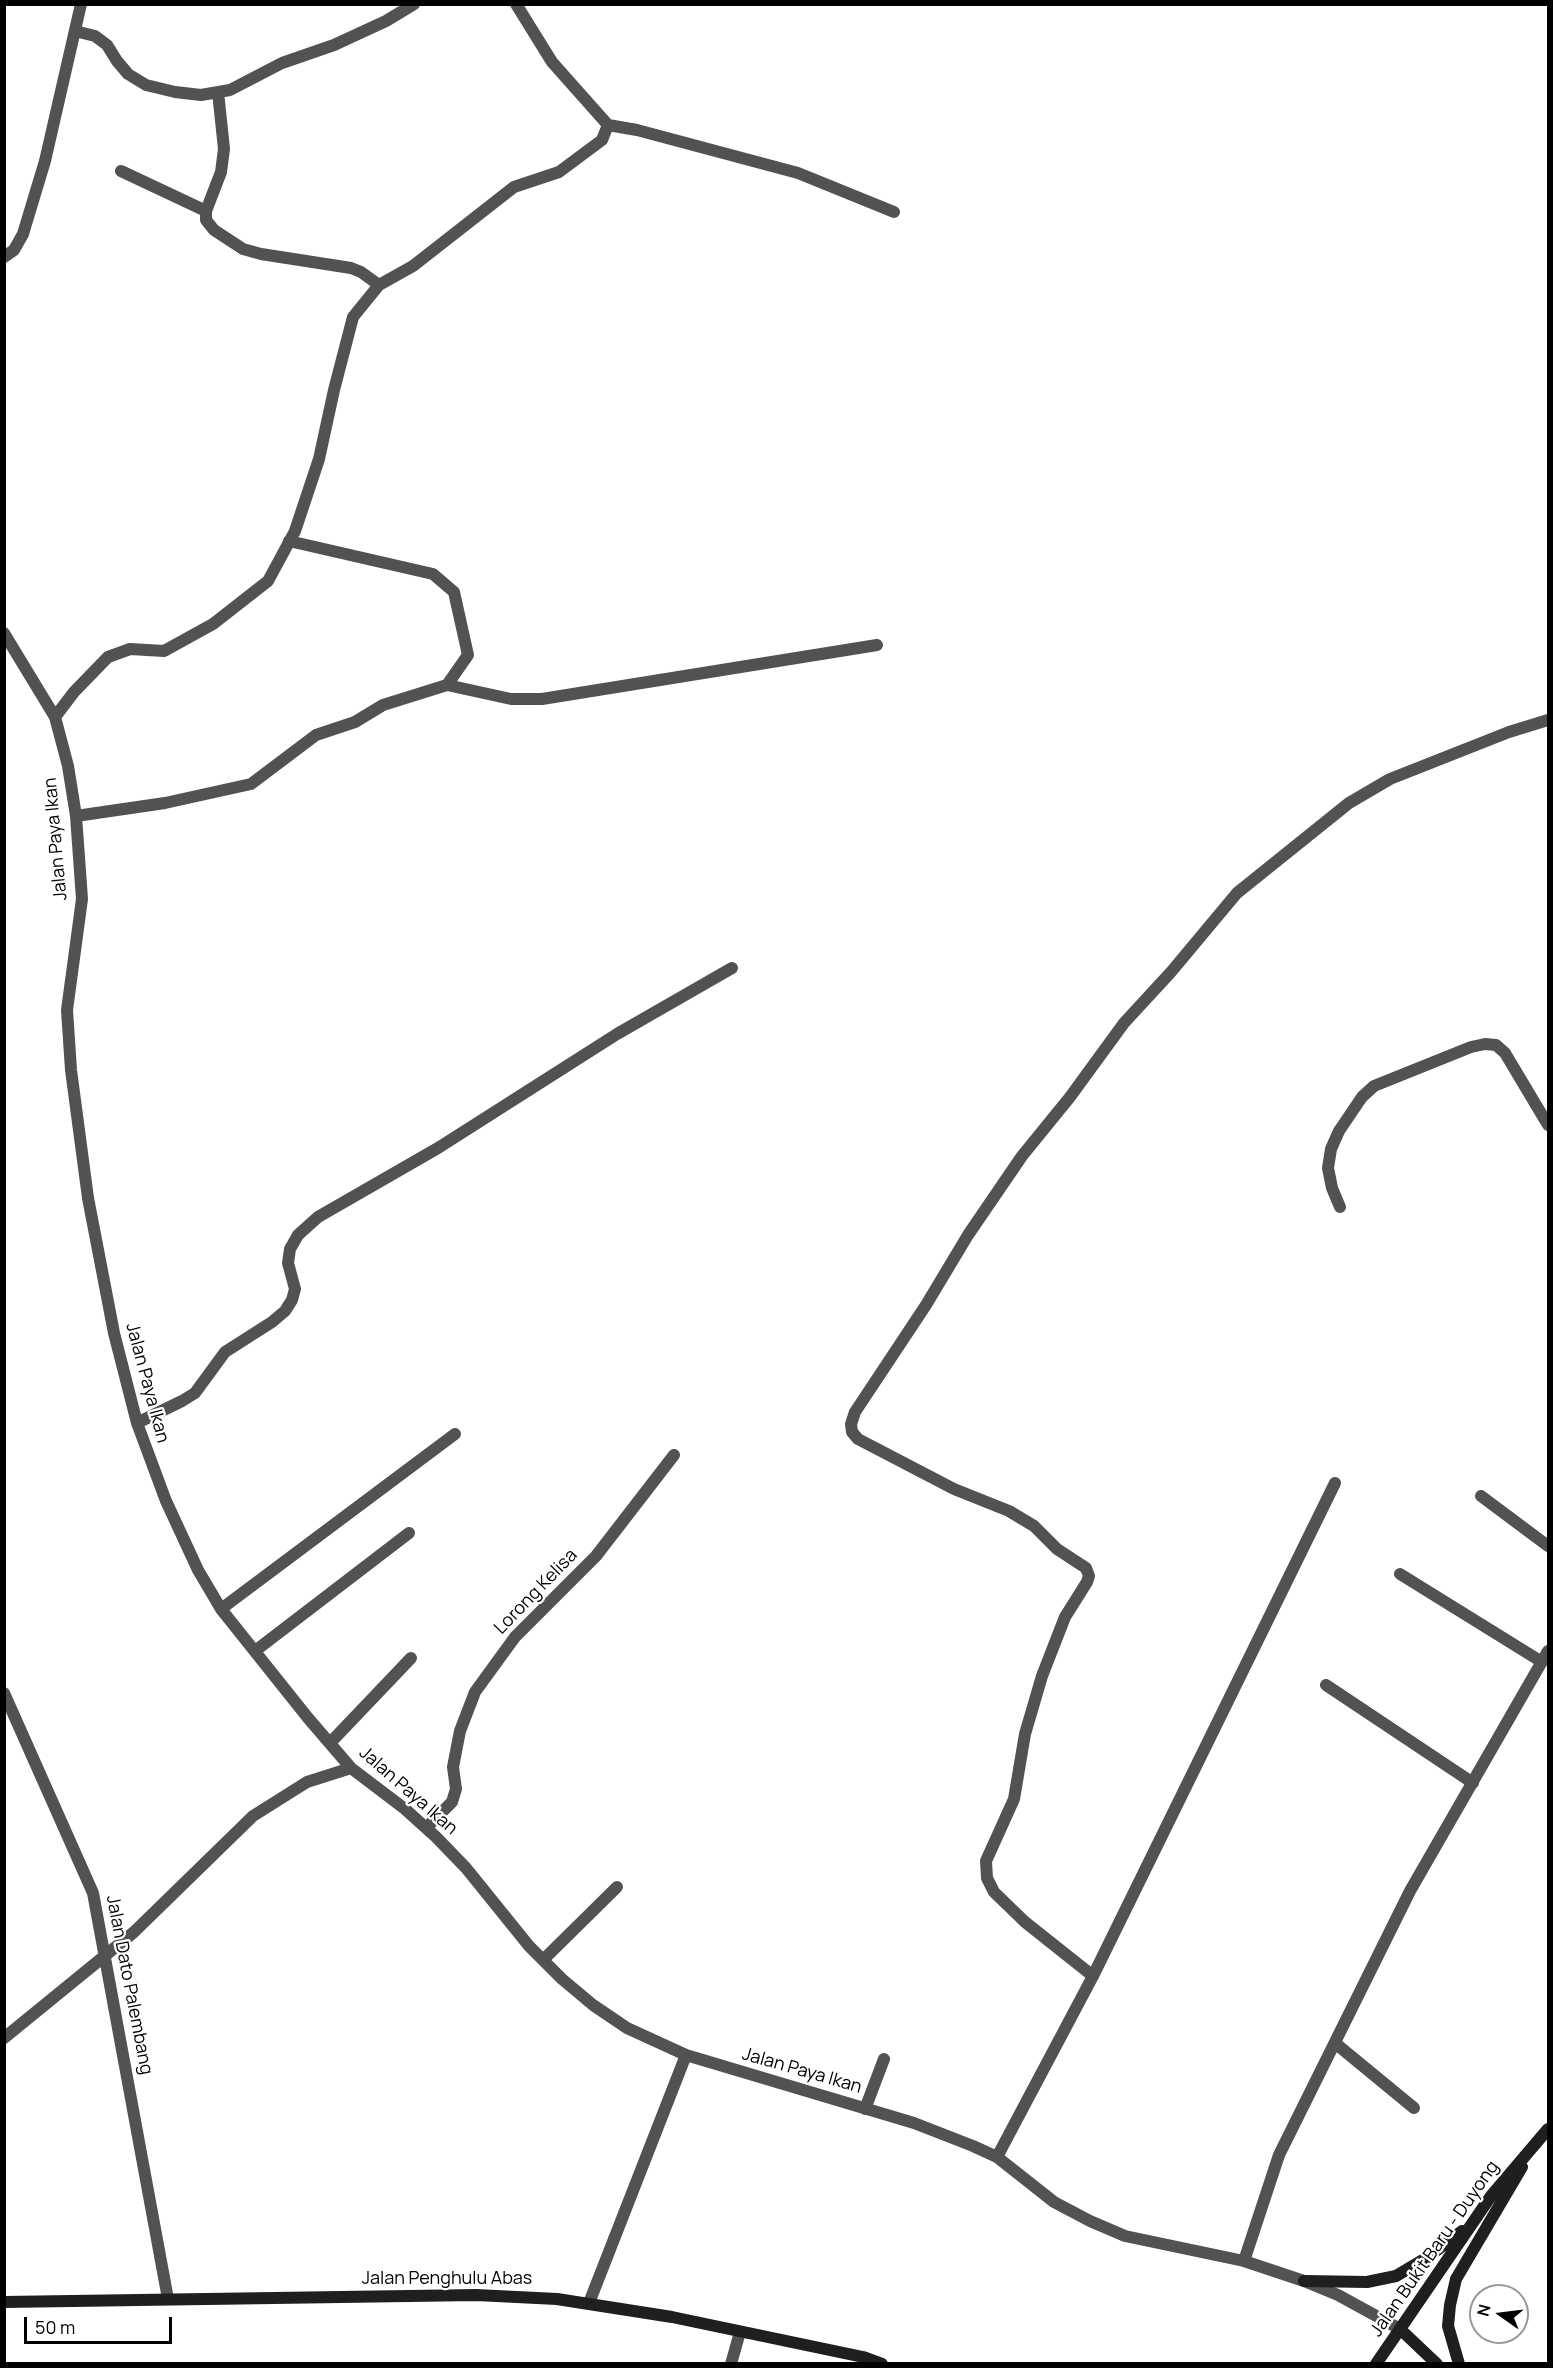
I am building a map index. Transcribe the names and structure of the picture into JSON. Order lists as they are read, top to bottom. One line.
{"streets":{"main road":["Jalan Paya Ikan","Jalan Bukit Baru - Duyong","Jalan Penghulu Abas"],"street":["Lorong Kelisa","Jalan Dato Palembang"]},"crossings":[["Jalan Paya Ikan","Lorong Kelisa"],["Jalan Paya Ikan","Jalan Bukit Baru - Duyong"],["Jalan Dato Palembang","Jalan Penghulu Abas"]],"scale_bar":"50 m","north":"left"}
